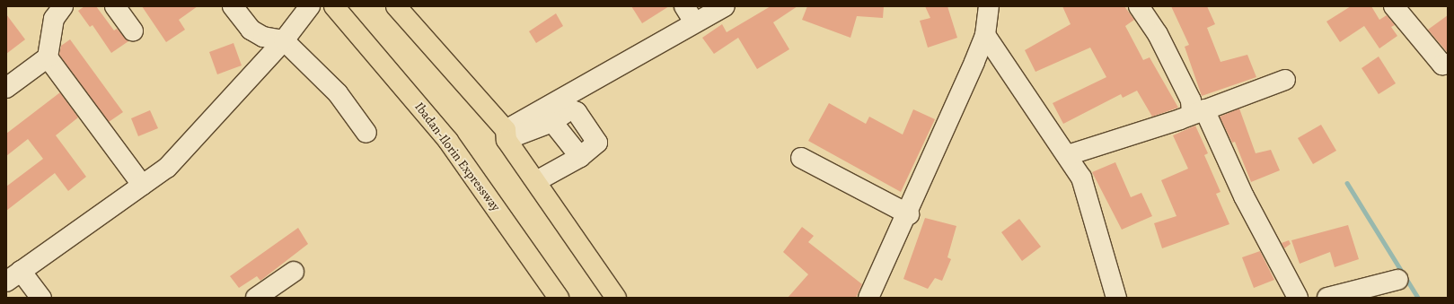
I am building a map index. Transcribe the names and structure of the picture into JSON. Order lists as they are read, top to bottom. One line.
{"streets":{"highway":["Ibadan-Ilorin Expressway"]}}
